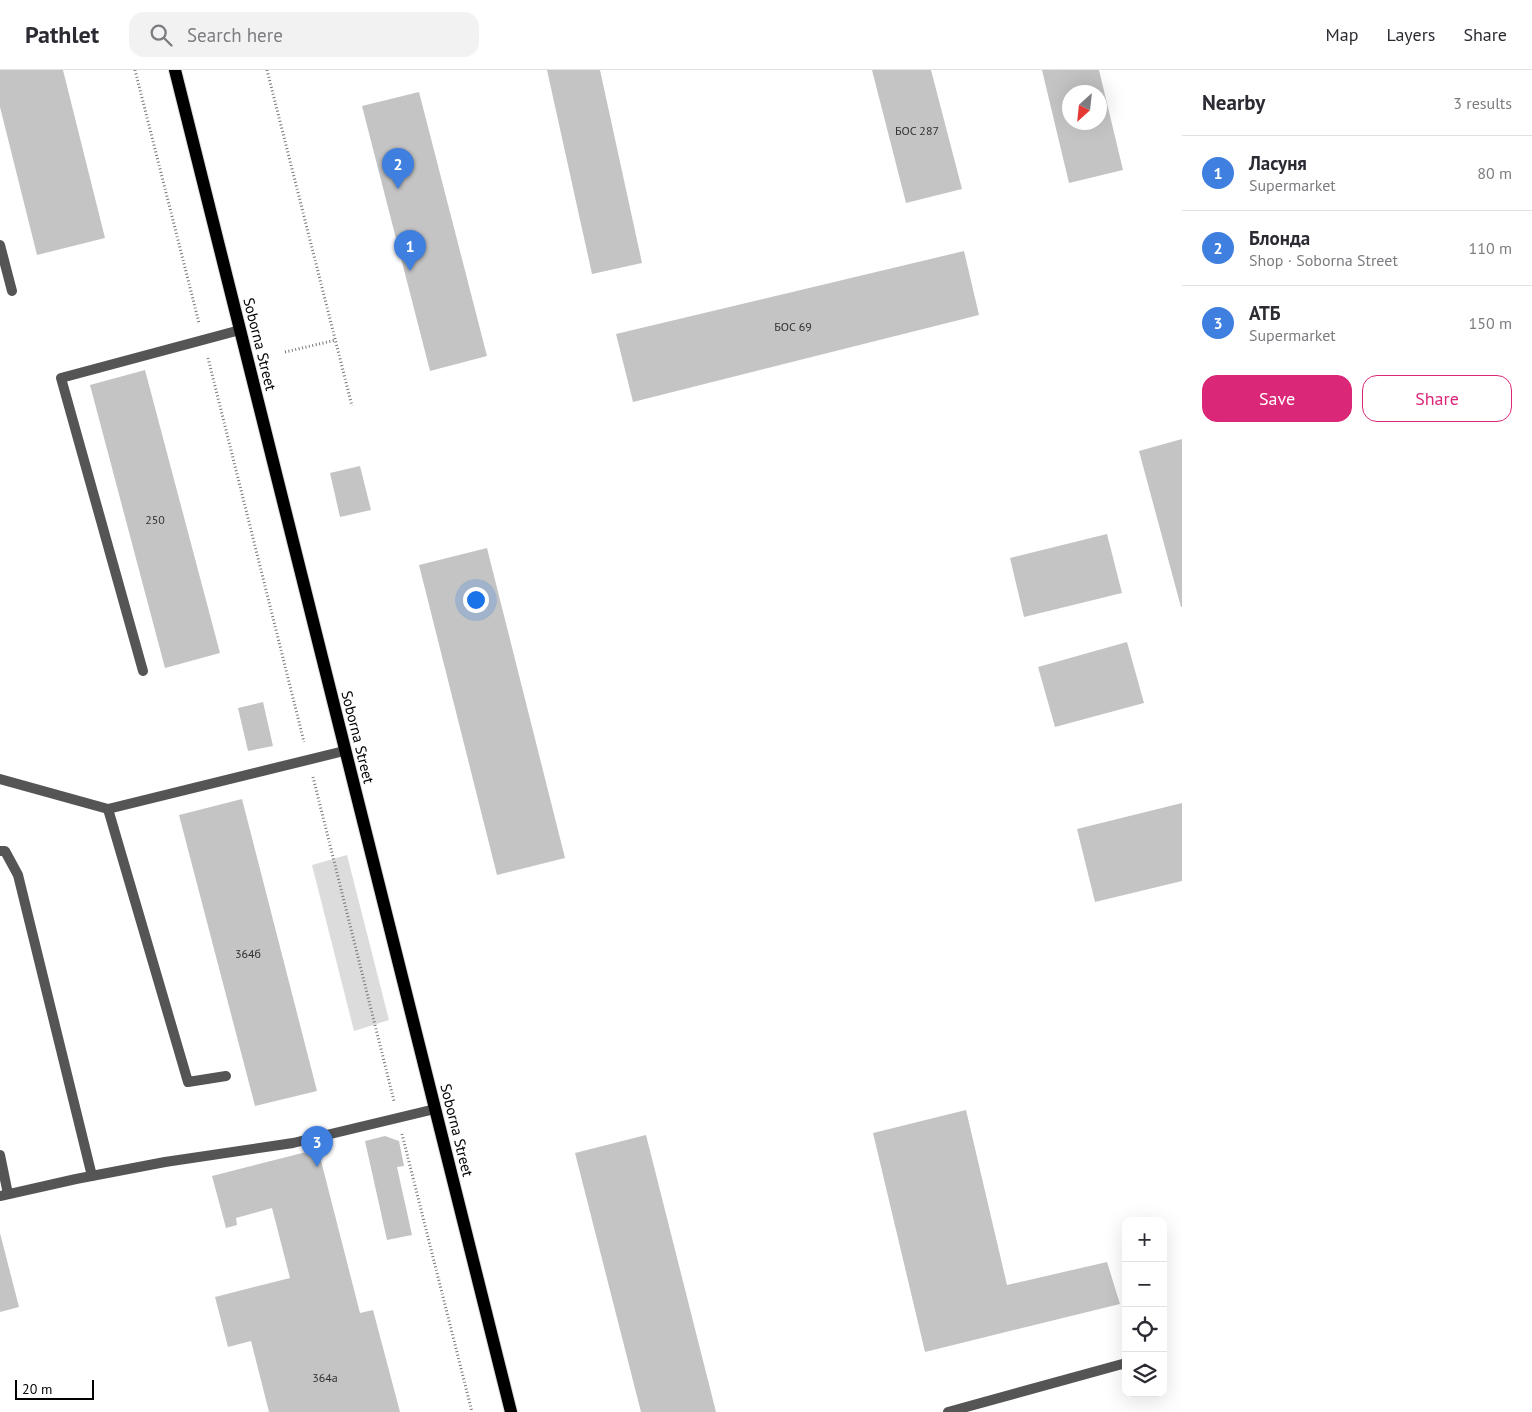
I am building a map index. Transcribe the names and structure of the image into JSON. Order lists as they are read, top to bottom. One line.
{"streets":{"main road":["Soborna Street"]},"house_numbers":["БОС 287","БОС 69","250","364б","364а"],"scale_bar":"20 m","north":"bottom left","page":{"header":"Pathlet","search":"Search here","nav":["Map","Layers","Share"],"heading":["Nearby","3 results"],"list":[{"mark":"1","name":"Ласуня","note":"Supermarket","value":"80 m"},{"mark":"2","name":"Блонда","note":"Shop · Soborna Street","value":"110 m"},{"mark":"3","name":"АТБ","note":"Supermarket","value":"150 m"}],"pins":["2","1","3"],"buttons":["Save","Share"],"map_buttons":["+","−"],"scale":"20 m"}}
